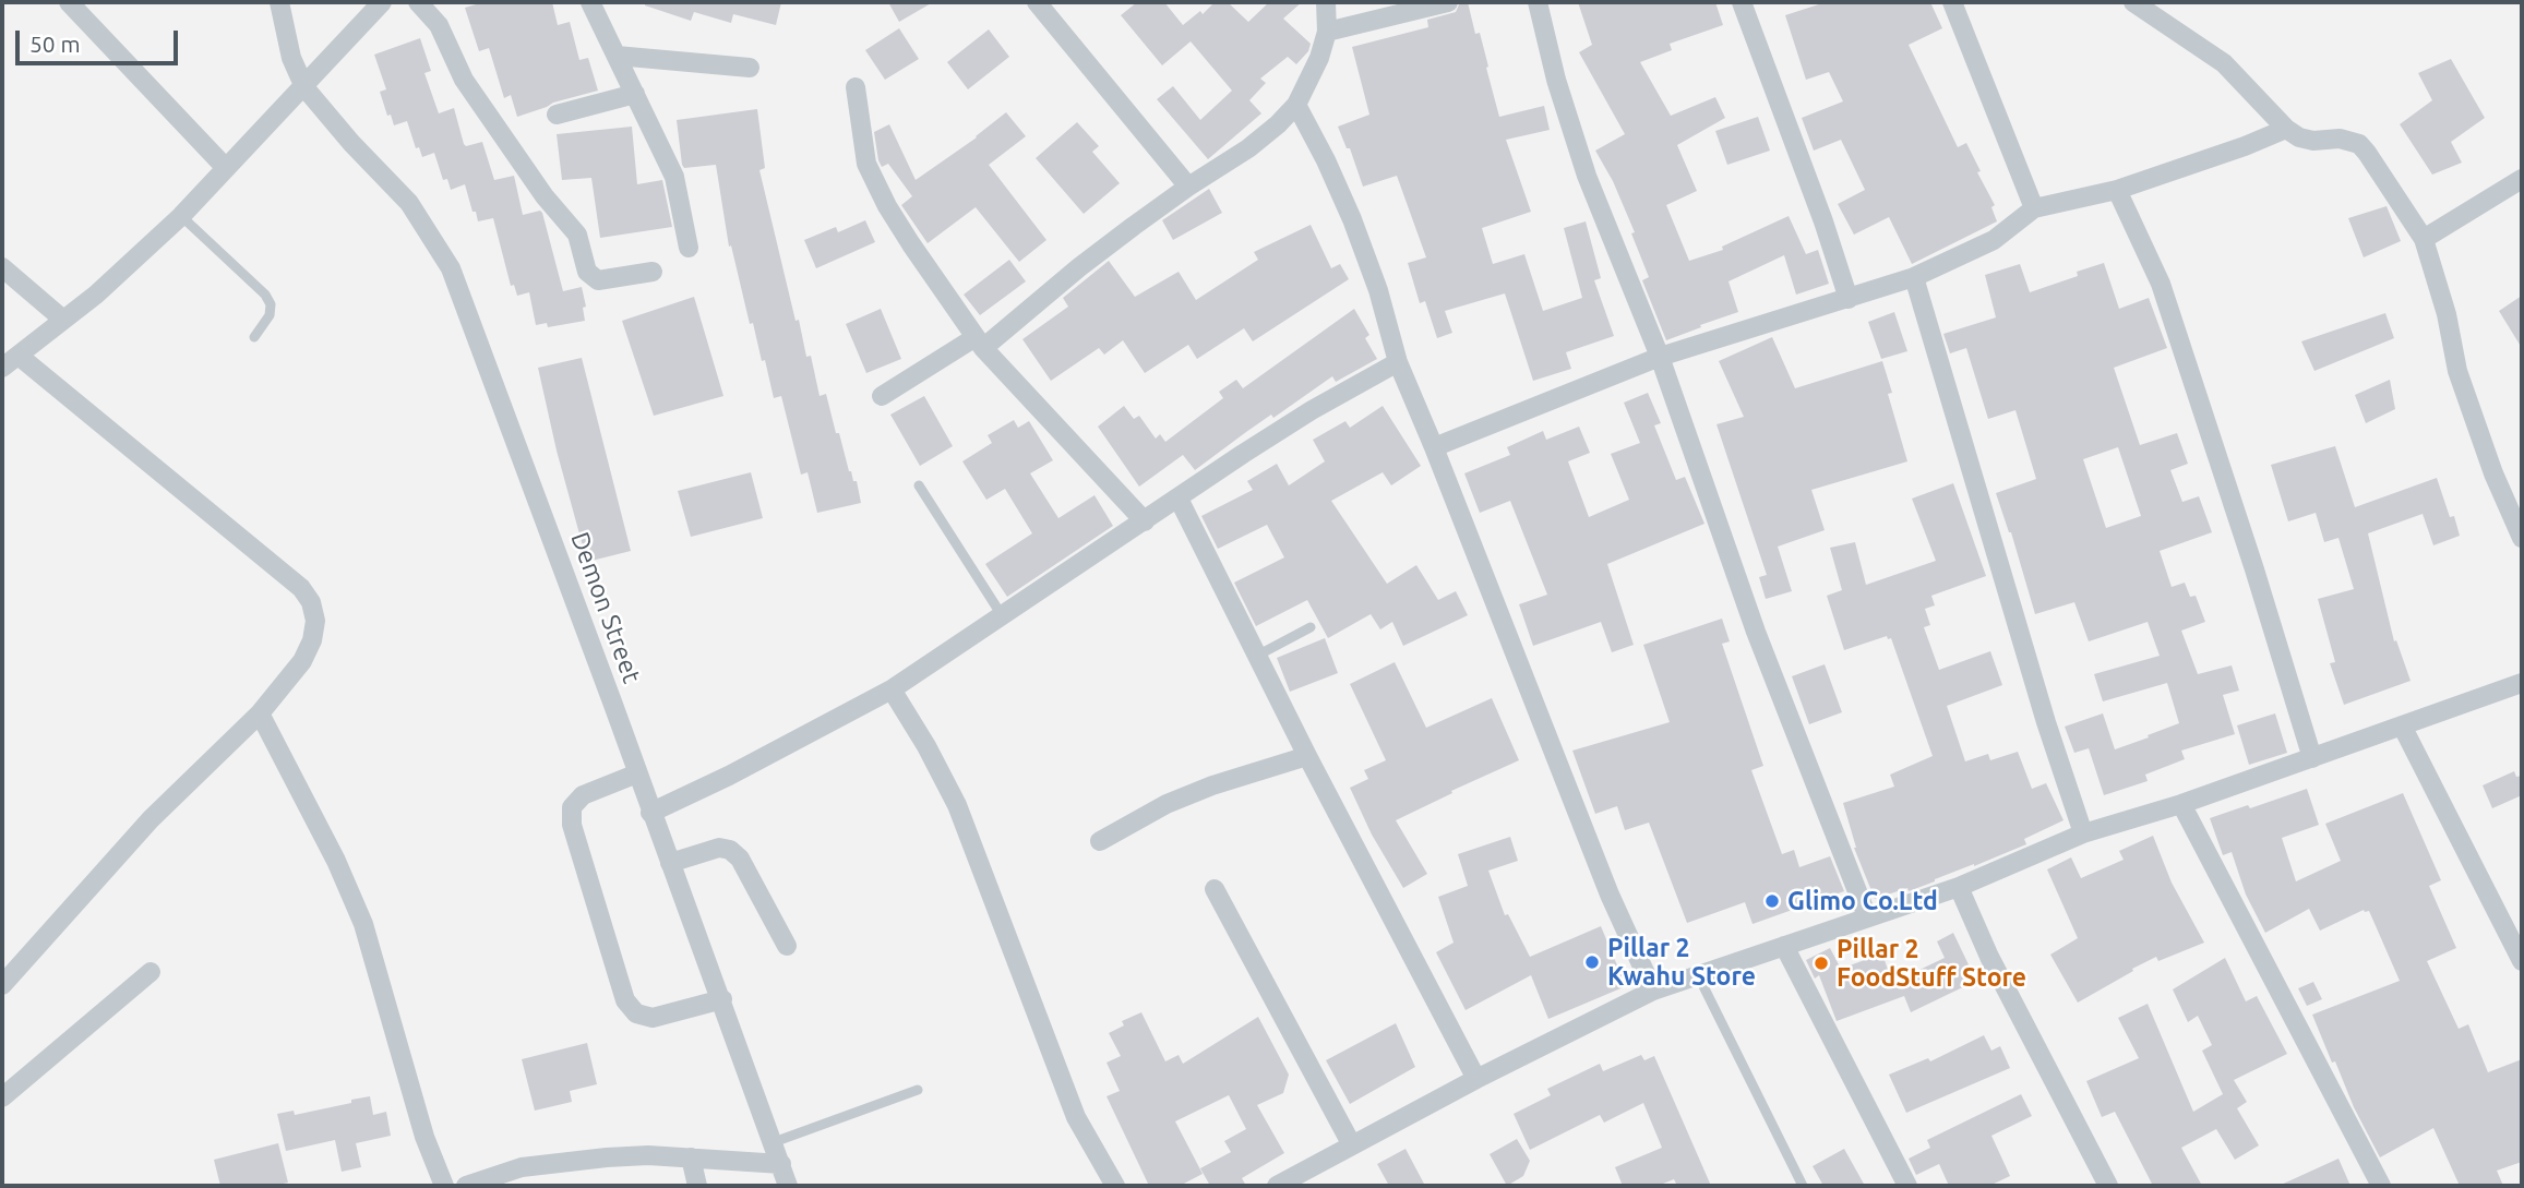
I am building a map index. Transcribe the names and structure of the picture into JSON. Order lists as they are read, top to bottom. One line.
{"streets":{"street":["Demon Street"]},"places":["Glimo Co.Ltd","Pillar 2 Kwahu Store","Pillar 2 FoodStuff Store"],"scale_bar":"50 m"}
